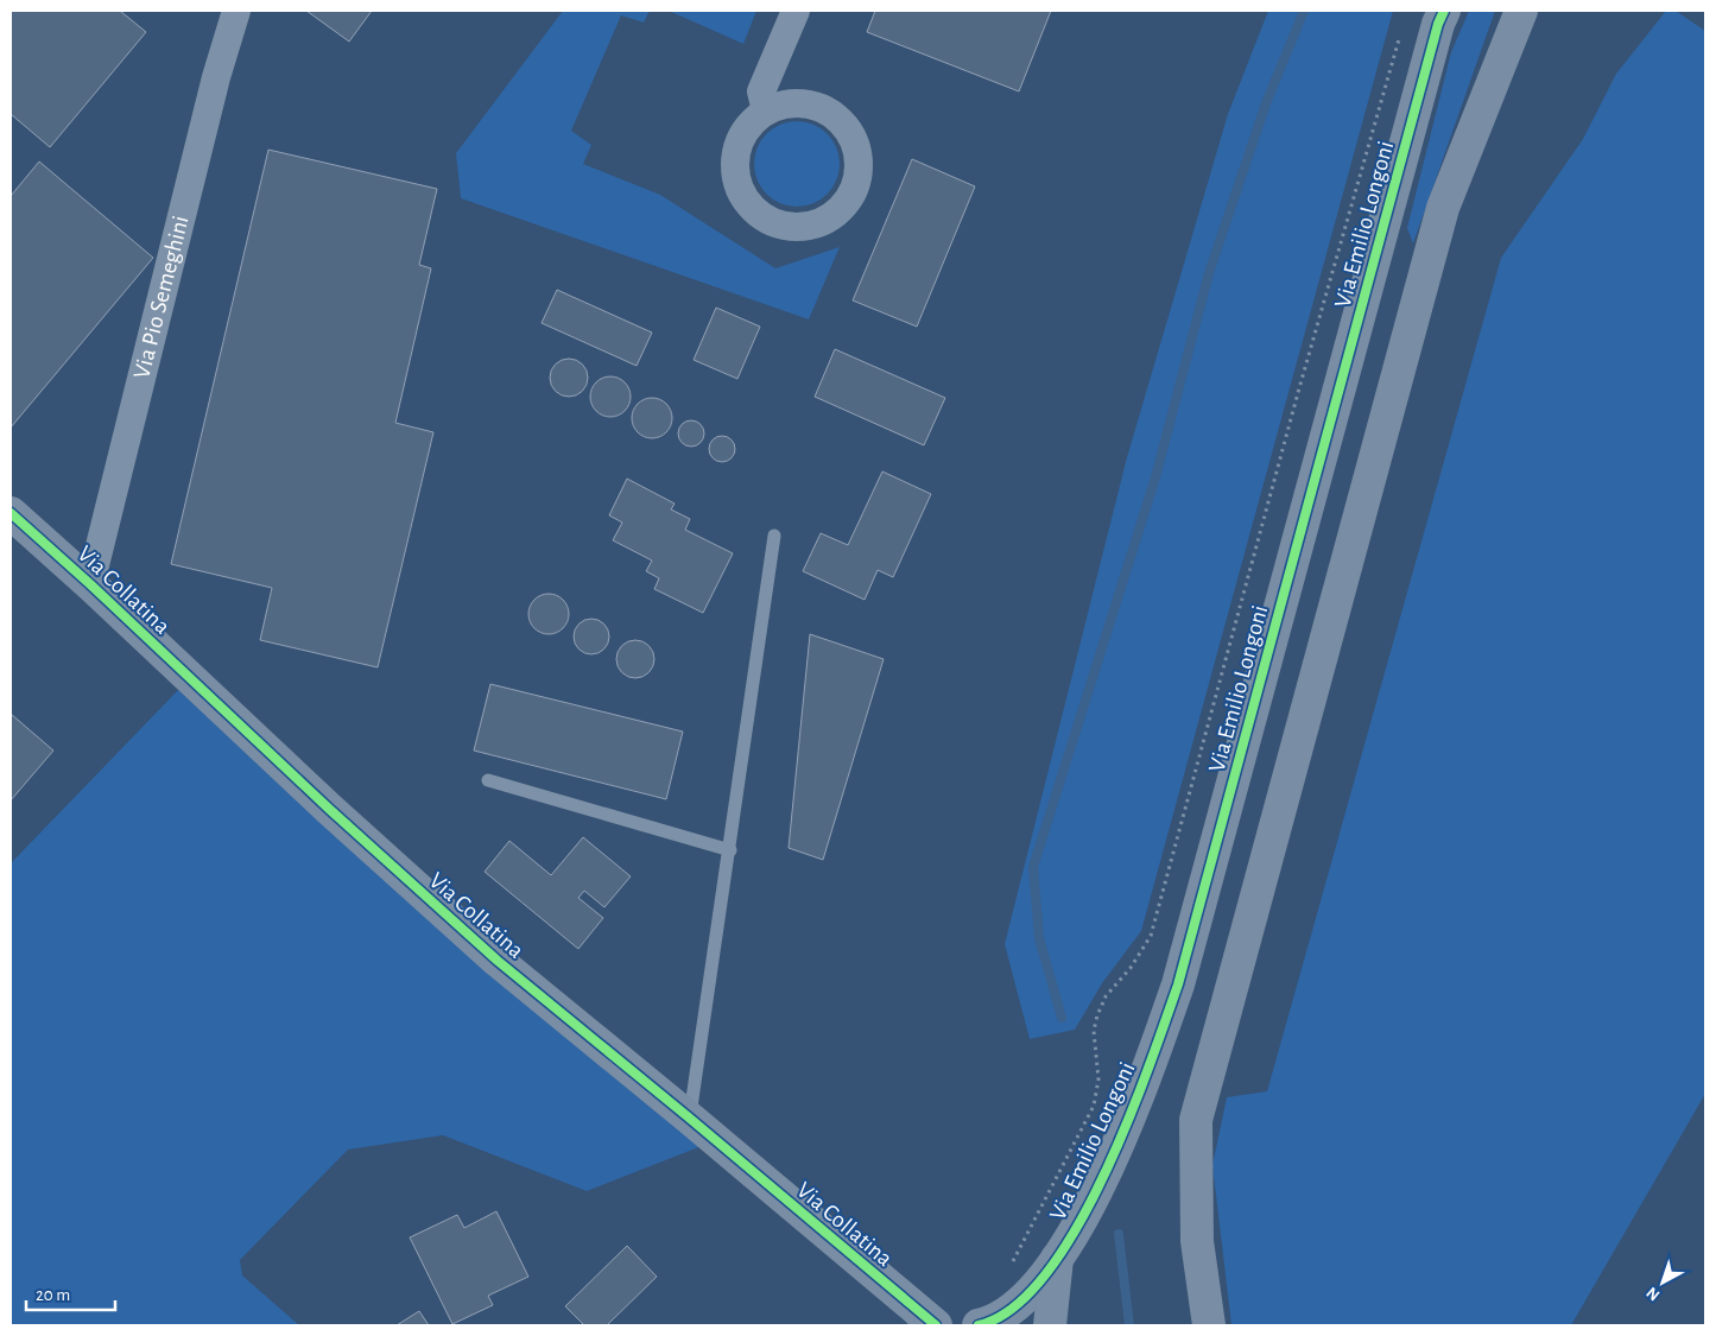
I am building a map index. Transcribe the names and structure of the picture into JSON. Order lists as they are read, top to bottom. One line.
{"streets":{"street":["Via Emilio Longoni","Via Pio Semeghini","Via Collatina"]},"crossings":[["Via Pio Semeghini","Via Collatina"]],"scale_bar":"20 m","north":"bottom left"}
